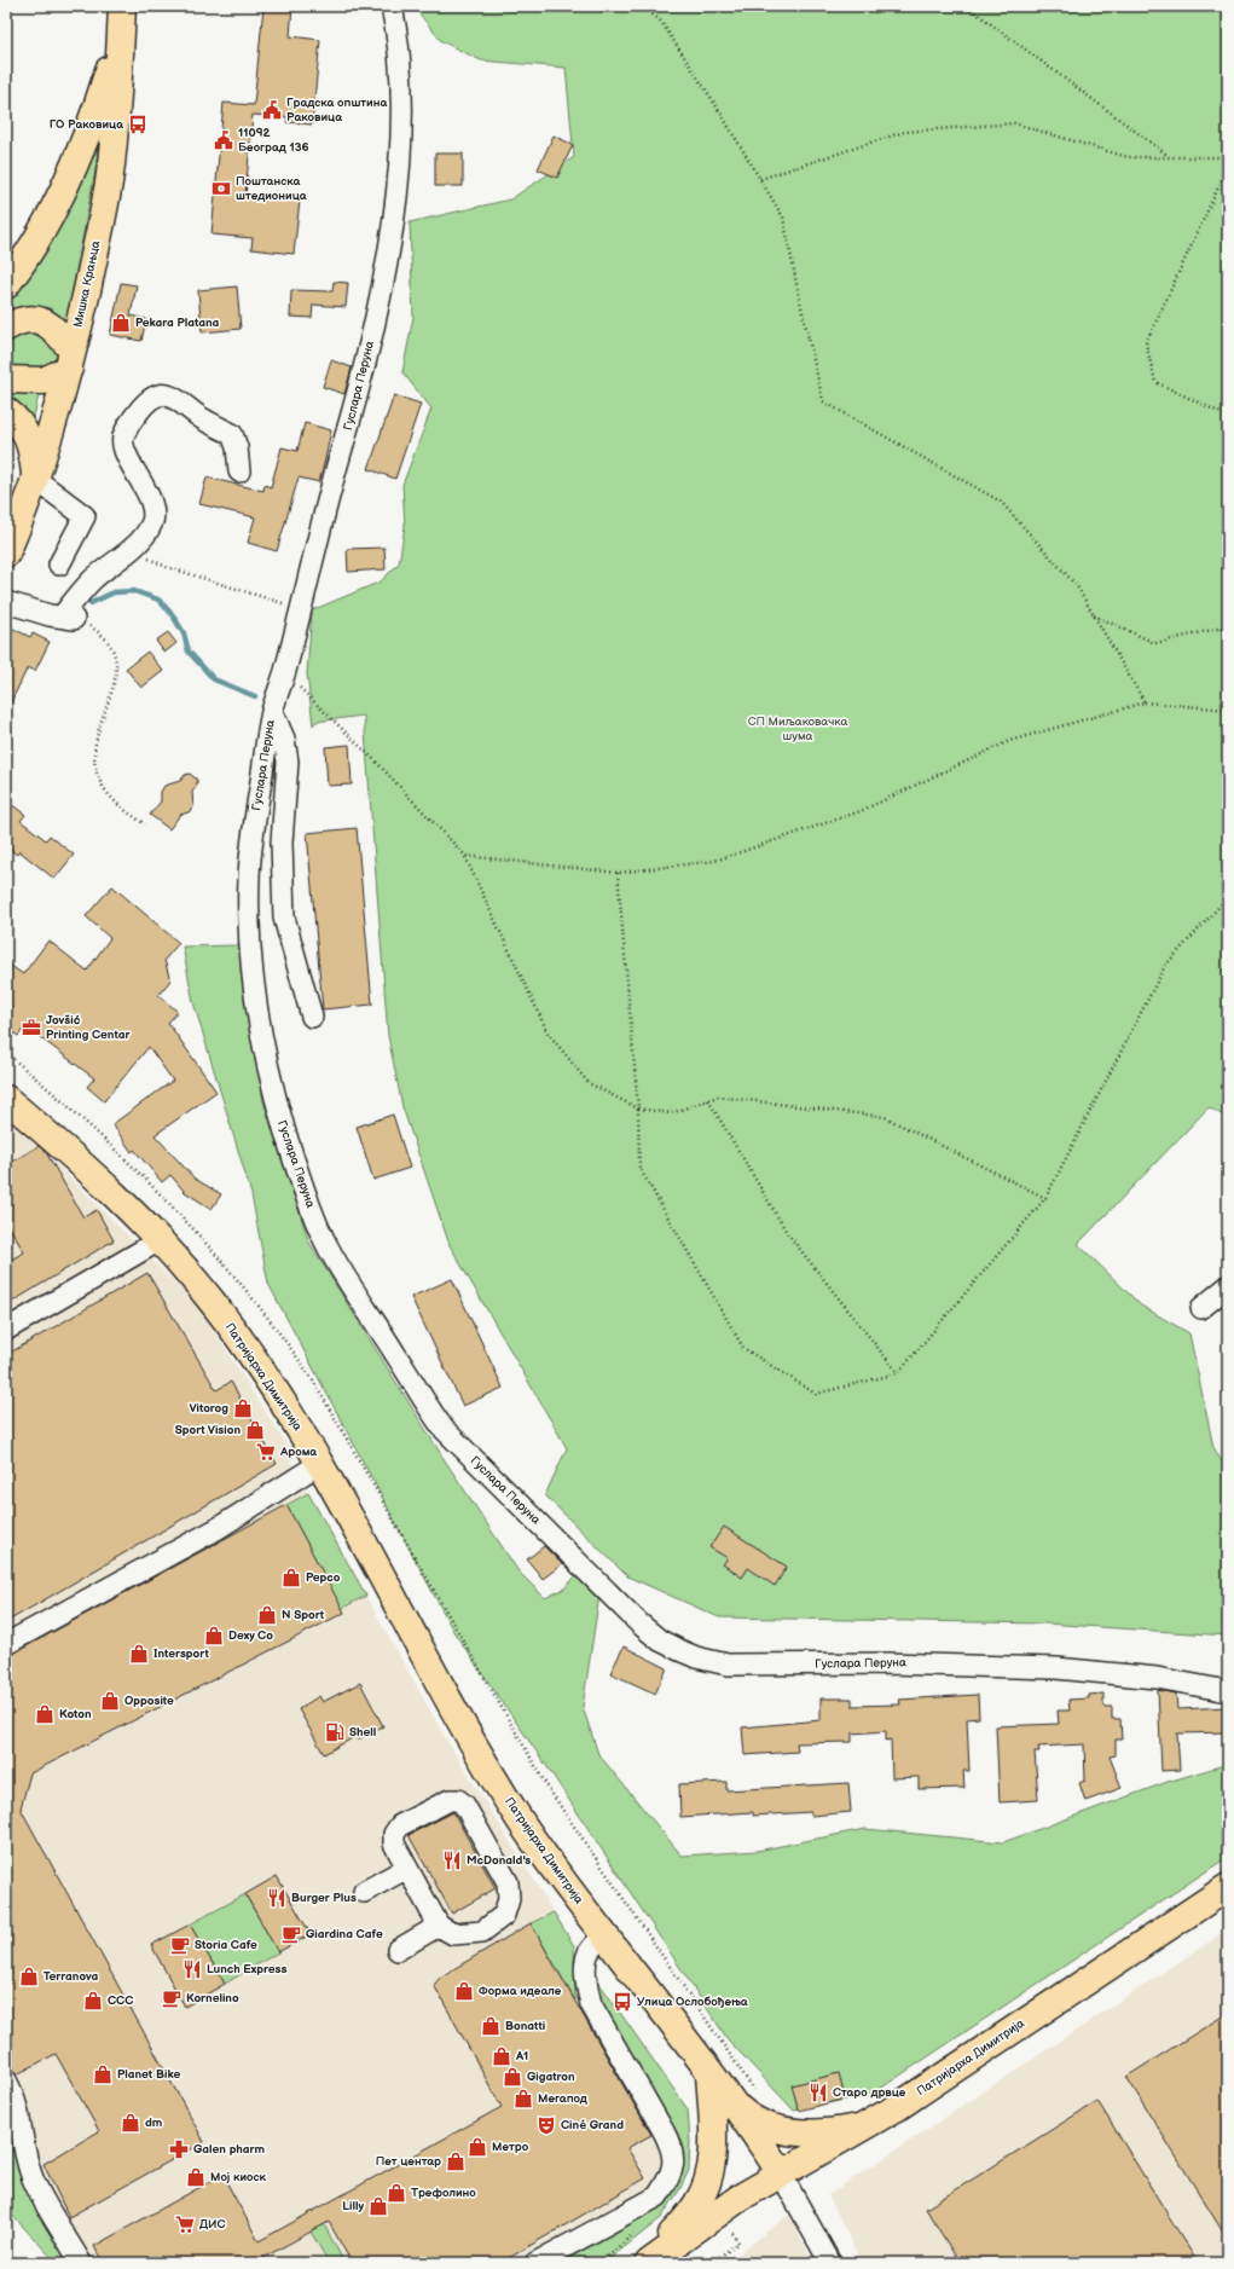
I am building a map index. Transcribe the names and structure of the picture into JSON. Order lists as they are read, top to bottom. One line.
{"streets":{"main road":["Мишка Крањца","Патријарха Димитрија"],"street":["Гуслара Перуна"]},"parks":["СП Миљаковачка шума"],"places":{"public building":["Градска општина Раковица","11092 Београд 136"],"bus stop":["ГО Раковица","Улица Ослобођења"],"bank":["Поштанска штедионица"],"shop":["Pekara Platana","Vitorog","Sport Vision","Pepco","N Sport","Dexy Co","Intersport","Opposite","Koton","Terranova","Форма идеале","CCC","Bonatti","A1","Planet Bike","Gigatron","Мегапод","dm","Метро","Пет центар","Мој киоск","Трефолино","Lilly"],"office":["Jovšić Printing Centar"],"supermarket":["Арома","ДИС"],"fuel station":["Shell"],"restaurant":["McDonald's","Burger Plus","Lunch Express","Старо дрвце"],"cafe":["Giardina Cafe","Storia Cafe","Kornelino"],"theatre":["Ciné Grand"],"pharmacy":["Galen pharm"]}}
